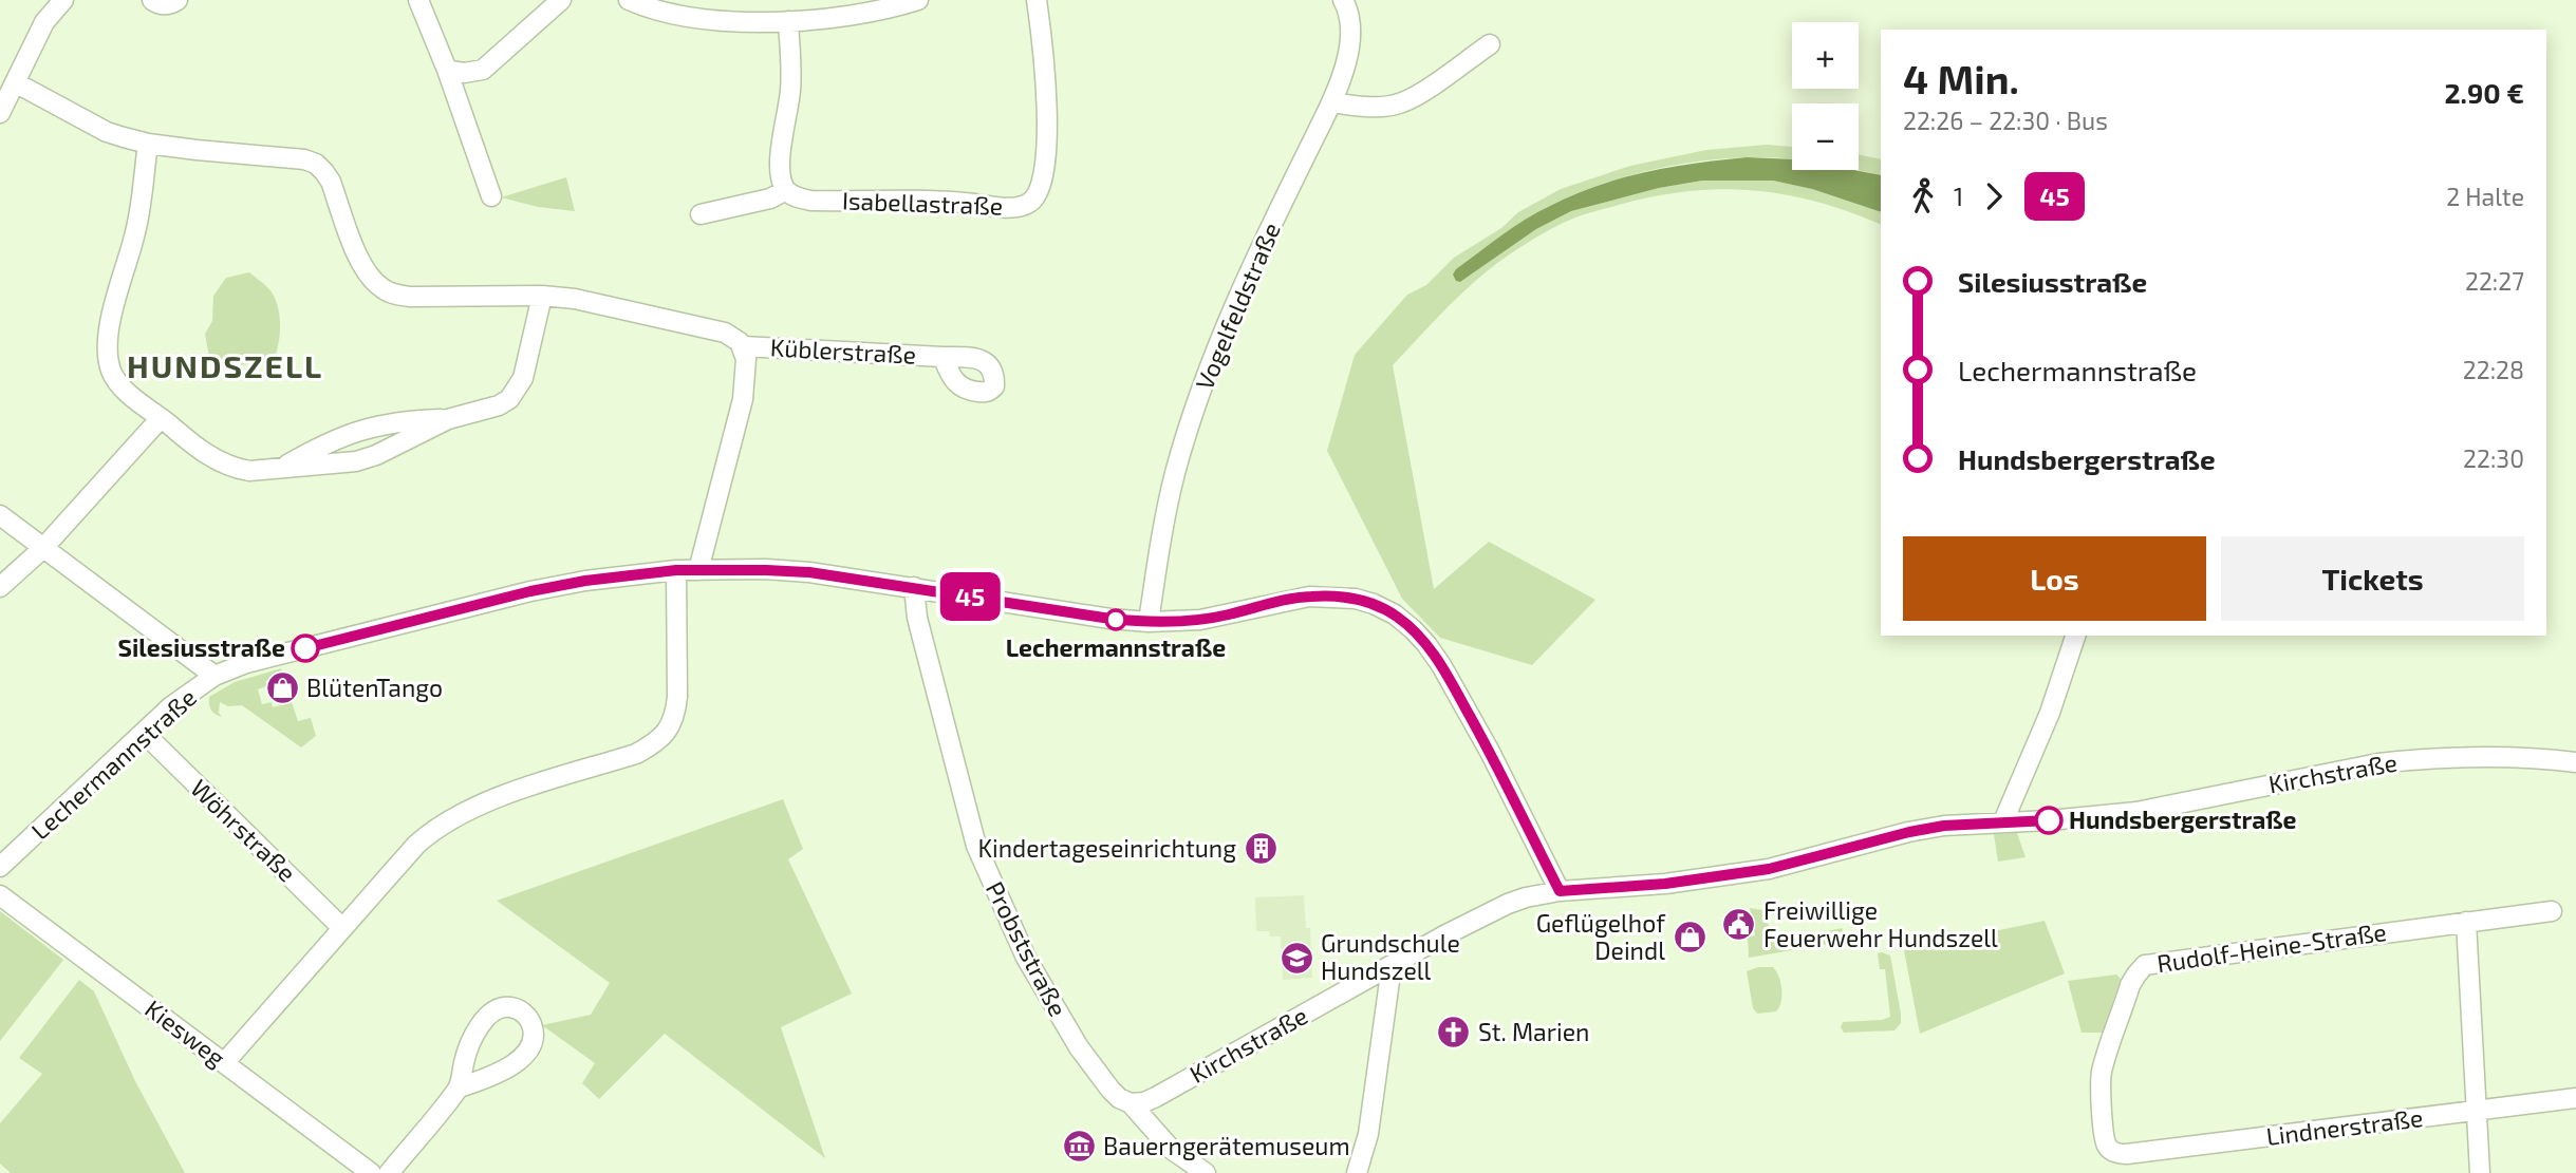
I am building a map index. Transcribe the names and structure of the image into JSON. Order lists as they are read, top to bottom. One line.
{"streets":{"street":["Isabellastraße","Vogelfeldstraße","Küblerstraße","Lechermannstraße","Kirchstraße","Wöhrstraße","Rudolf-Heine-Straße","Probststraße","Kiesweg","Lindnerstraße"]},"crossings":[["Vogelfeldstraße","Lechermannstraße"],["Lechermannstraße","Kirchstraße"],["Lechermannstraße","Wöhrstraße"],["Lechermannstraße","Probststraße"],["Kirchstraße","Probststraße"],["Rudolf-Heine-Straße","Lindnerstraße"]],"districts":["HUNDSZELL"],"places":{"other":["Lechermannstraße","Silesiusstraße","Hundsbergerstraße"],"shop":["BlütenTango","Geflügelhof Deindl"],"building":["Kindertageseinrichtung"],"public building":["Freiwillige Feuerwehr Hundszell"],"school or university":["Grundschule Hundszell"],"church":["St. Marien"],"museum":["Bauerngerätemuseum"]},"lines":["bus line 45"],"page":{"on_map":"45","map_buttons":["+","−"],"heading":["4 Min.","22:26 – 22:30 · Bus","2.90 €"],"legs":["1","45","2 Halte"],"list":[{"name":"Silesiusstraße","value":"22:27"},{"name":"Lechermannstraße","value":"22:28"},{"name":"Hundsbergerstraße","value":"22:30"}],"buttons":["Los","Tickets"]}}
